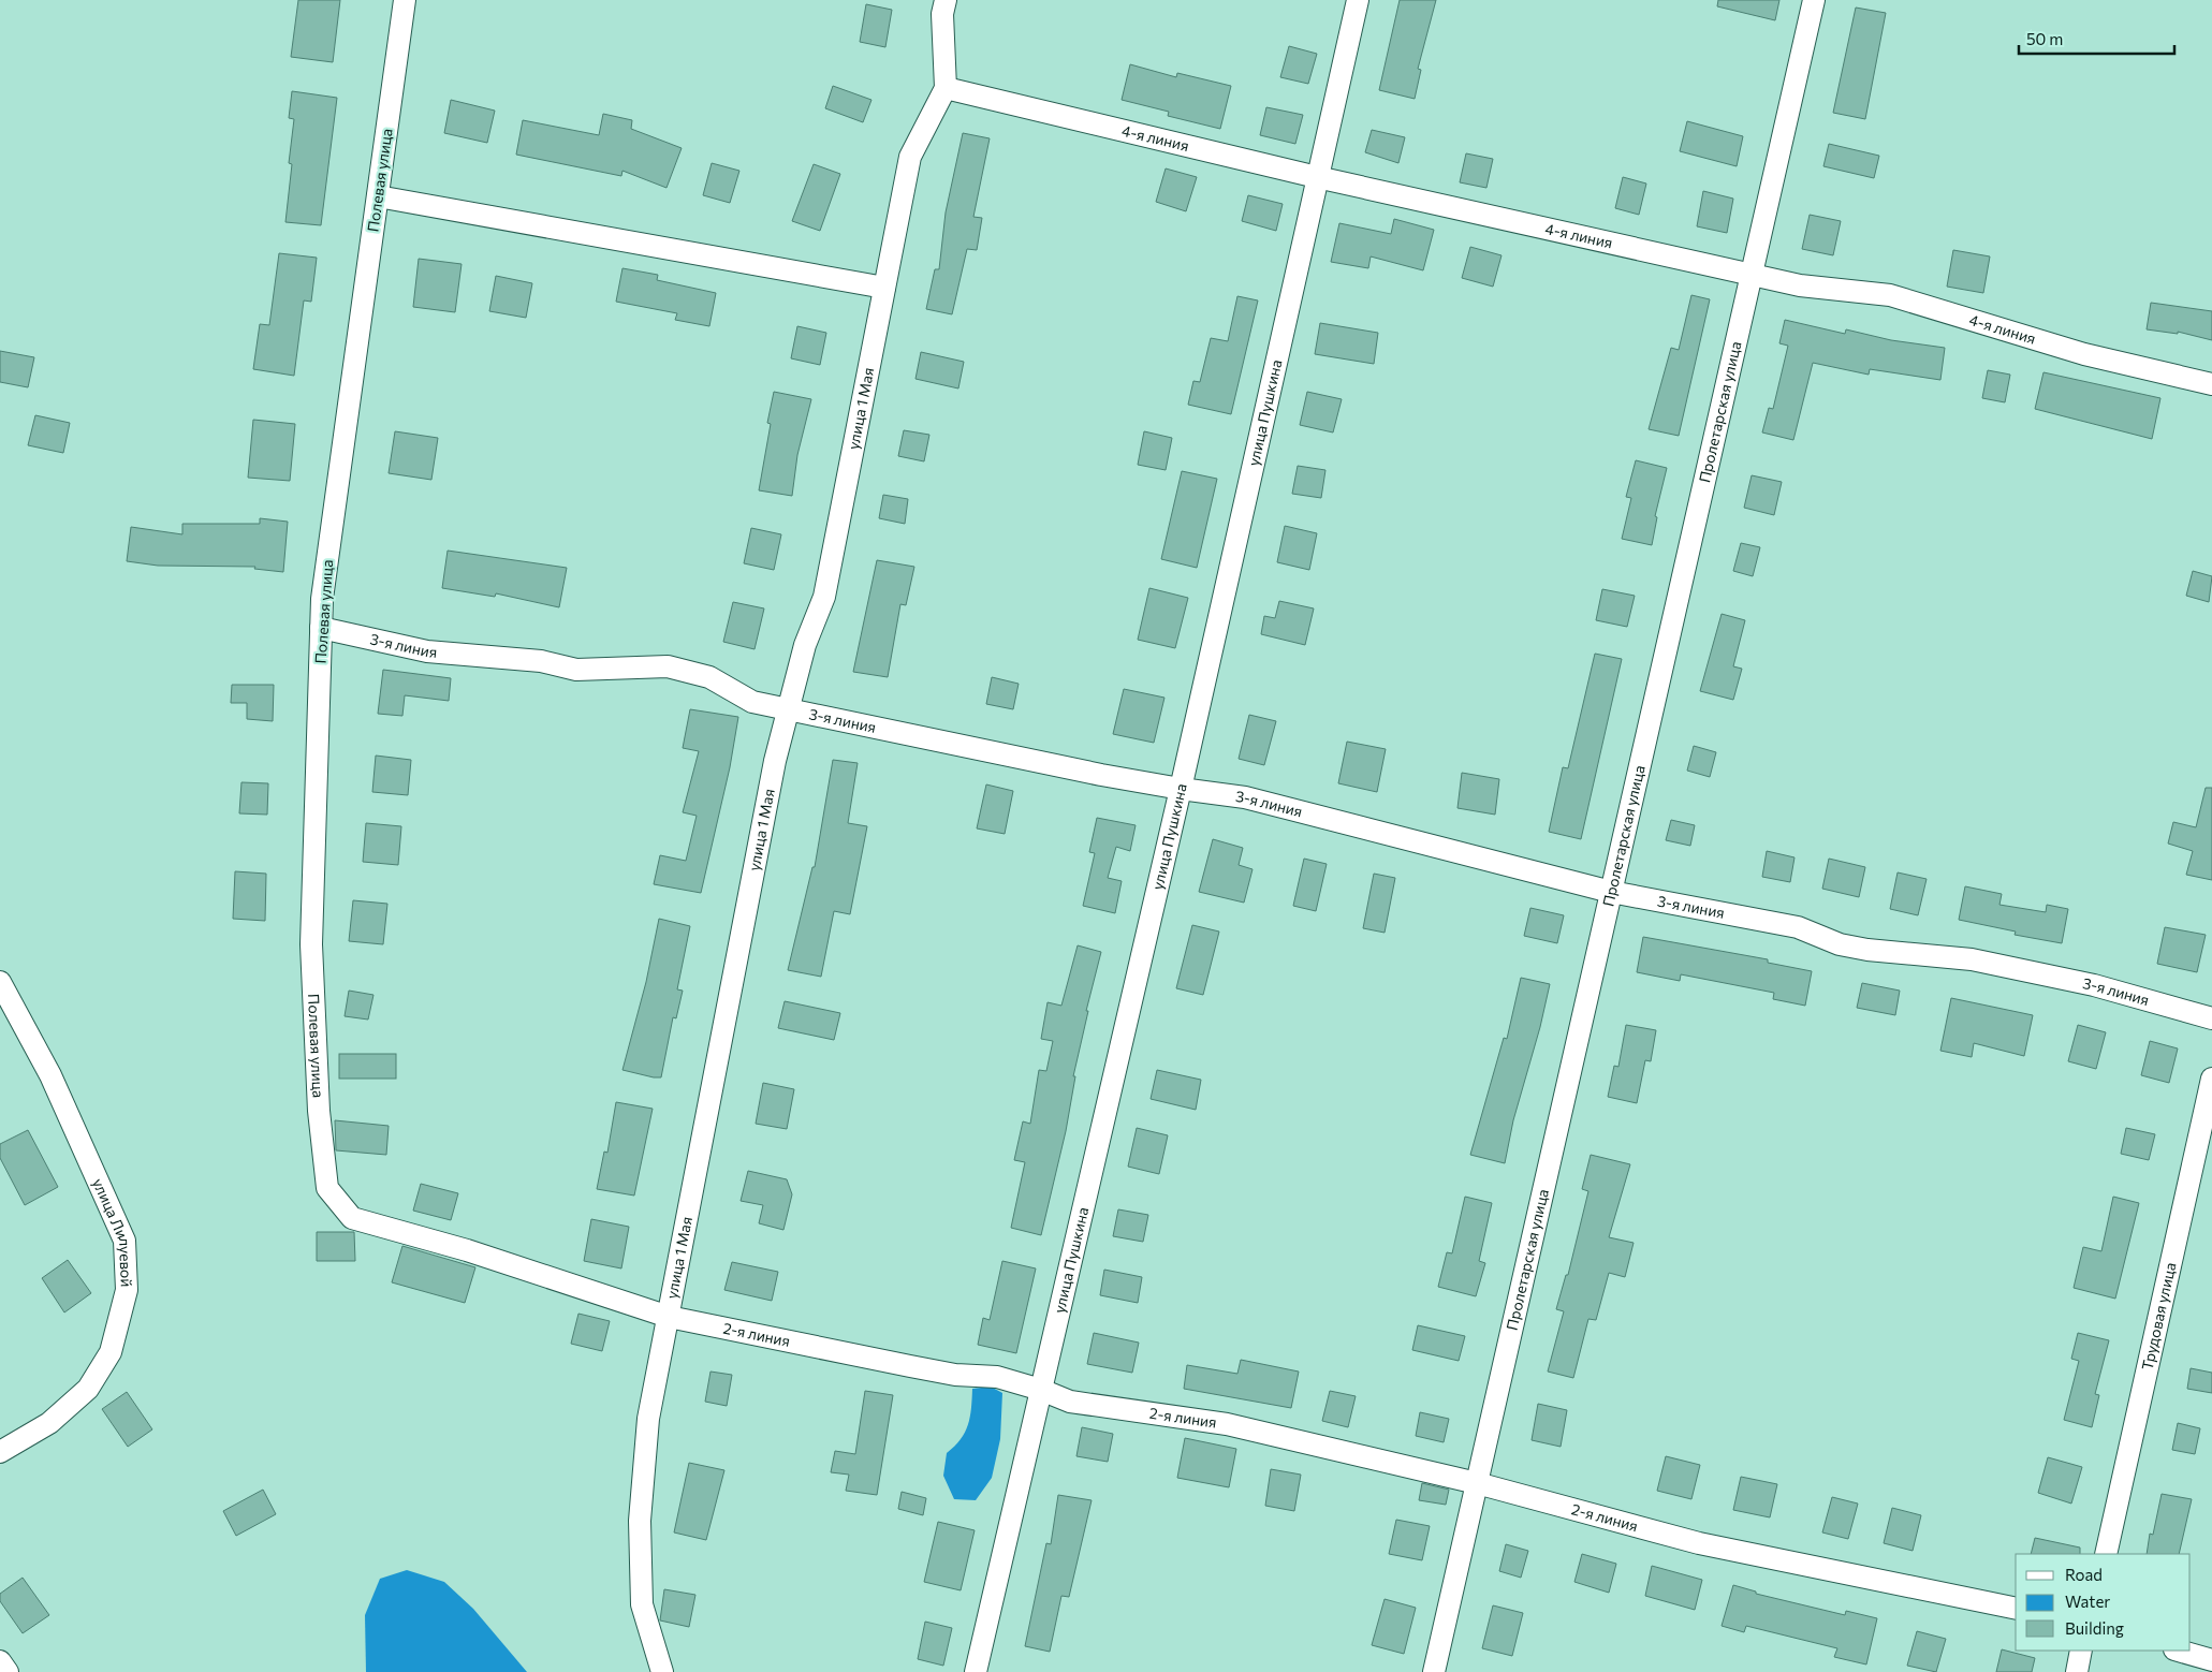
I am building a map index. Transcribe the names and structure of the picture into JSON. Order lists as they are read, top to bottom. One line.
{"streets":{"street":["4-я линия","Полевая улица","улица 1 Мая","улица Пушкина","Пролетарская улица","3-я линия","улица Лилуевой","Трудовая улица","2-я линия"]},"crossings":[["4-я линия","улица 1 Мая"],["4-я линия","улица Пушкина"],["4-я линия","Пролетарская улица"],["Полевая улица","3-я линия"],["Полевая улица","2-я линия"],["улица 1 Мая","3-я линия"],["улица 1 Мая","2-я линия"],["улица Пушкина","3-я линия"],["улица Пушкина","2-я линия"],["Пролетарская улица","3-я линия"],["Пролетарская улица","2-я линия"]],"legend":["Road","Water","Building"],"scale_bar":"50 m"}
